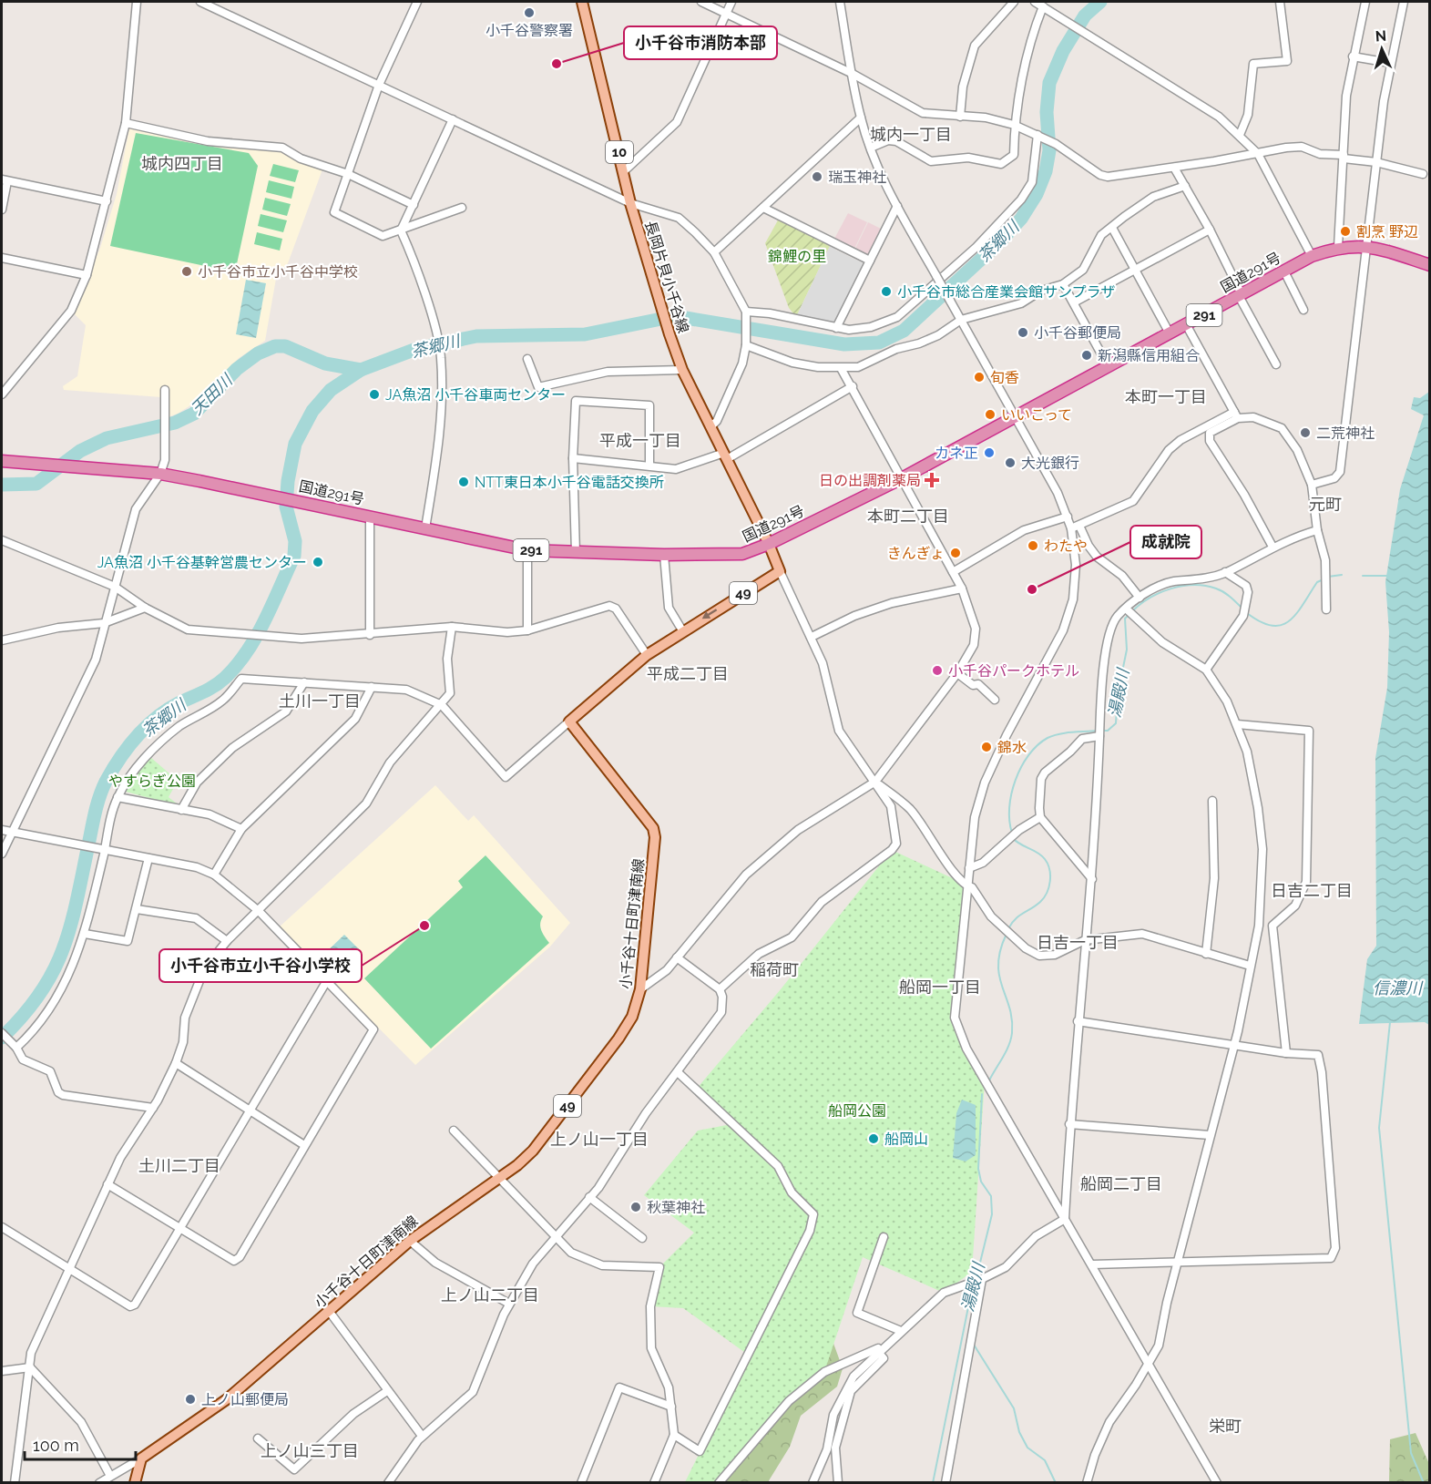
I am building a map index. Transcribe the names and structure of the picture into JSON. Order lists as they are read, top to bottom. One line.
{"streets":{"highway":["国道291号","291"],"main road":["10","長岡片貝小千谷線","49","小千谷十日町津南線"]},"crossings":[["国道291号","長岡片貝小千谷線"],["49","小千谷十日町津南線"]],"districts":["城内一丁目","城内四丁目","本町一丁目","平成一丁目","元町","本町二丁目","平成二丁目","土川一丁目","日吉二丁目","日吉一丁目","稲荷町","船岡一丁目","上ノ山一丁目","土川二丁目","船岡二丁目","上ノ山二丁目","栄町","上ノ山三丁目"],"water":["茶郷川","天田川","湯殿川","信濃川"],"parks":["錦鯉の里","やすらぎ公園","船岡公園"],"places":{"other":["小千谷警察署","小千谷市消防本部","瑞玉神社","割烹 野辺","小千谷市立小千谷中学校","小千谷市総合産業会館サンプラザ","小千谷郵便局","新潟縣信用組合","旬香","JA魚沼 小千谷車両センター","いいこって","二荒神社","カネ正","大光銀行","NTT東日本小千谷電話交換所","わたや","きんぎょ","JA魚沼 小千谷基幹営農センター","成就院","小千谷パークホテル","錦水","小千谷市立小千谷小学校","船岡山","秋葉神社","上ノ山郵便局"],"health":["日の出調剤薬局"]},"scale_bar":"100 m","north":"top"}
